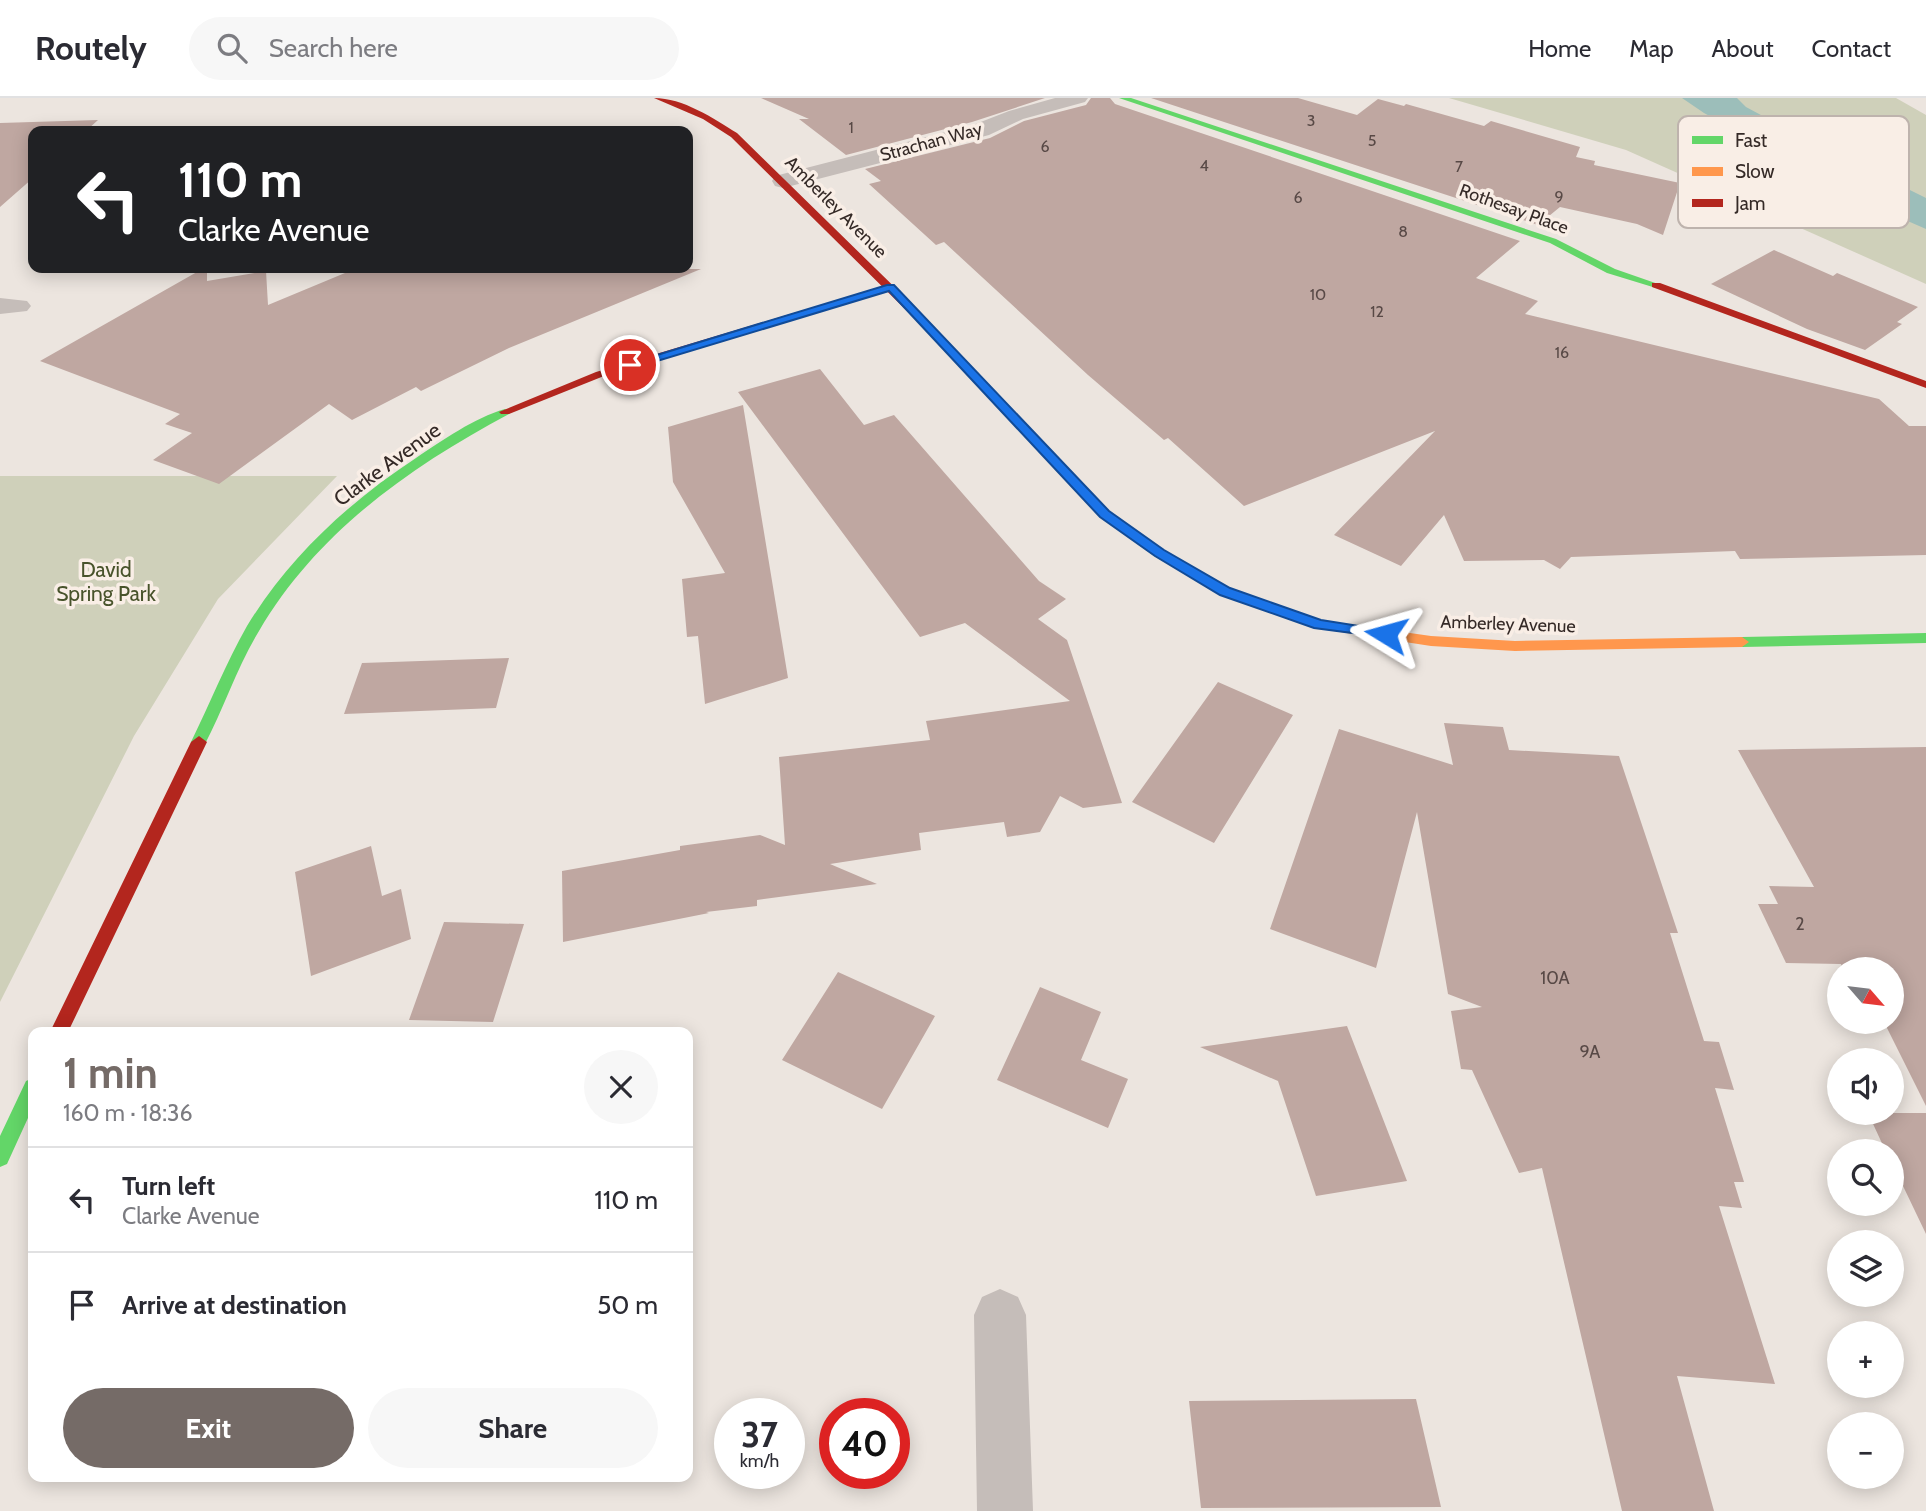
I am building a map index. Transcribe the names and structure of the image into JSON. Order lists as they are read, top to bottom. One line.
{"streets":{"street":["Strachan Way","Amberley Avenue","Rothesay Place","Clarke Avenue"]},"crossings":[["Strachan Way","Amberley Avenue"],["Amberley Avenue","Clarke Avenue"]],"parks":["David Spring Park"],"house_numbers":["3","1","5","6","4","7","9","6","8","10","12","16","2","10A","9A"],"legend":["Fast","Slow","Jam"],"north":"bottom right","page":{"header":"Routely","search":"Search here","nav":["Home","Map","About","Contact"],"turn":["110 m","Clarke Avenue"],"map_buttons":["+","−"],"heading":["1 min","160 m · 18:36"],"list":[{"name":"Turn left","note":"Clarke Avenue","value":"110 m"},{"name":"Arrive at destination","value":"50 m"}],"buttons":["Exit","Share"],"speed":"37 km/h","limit":"40"}}
